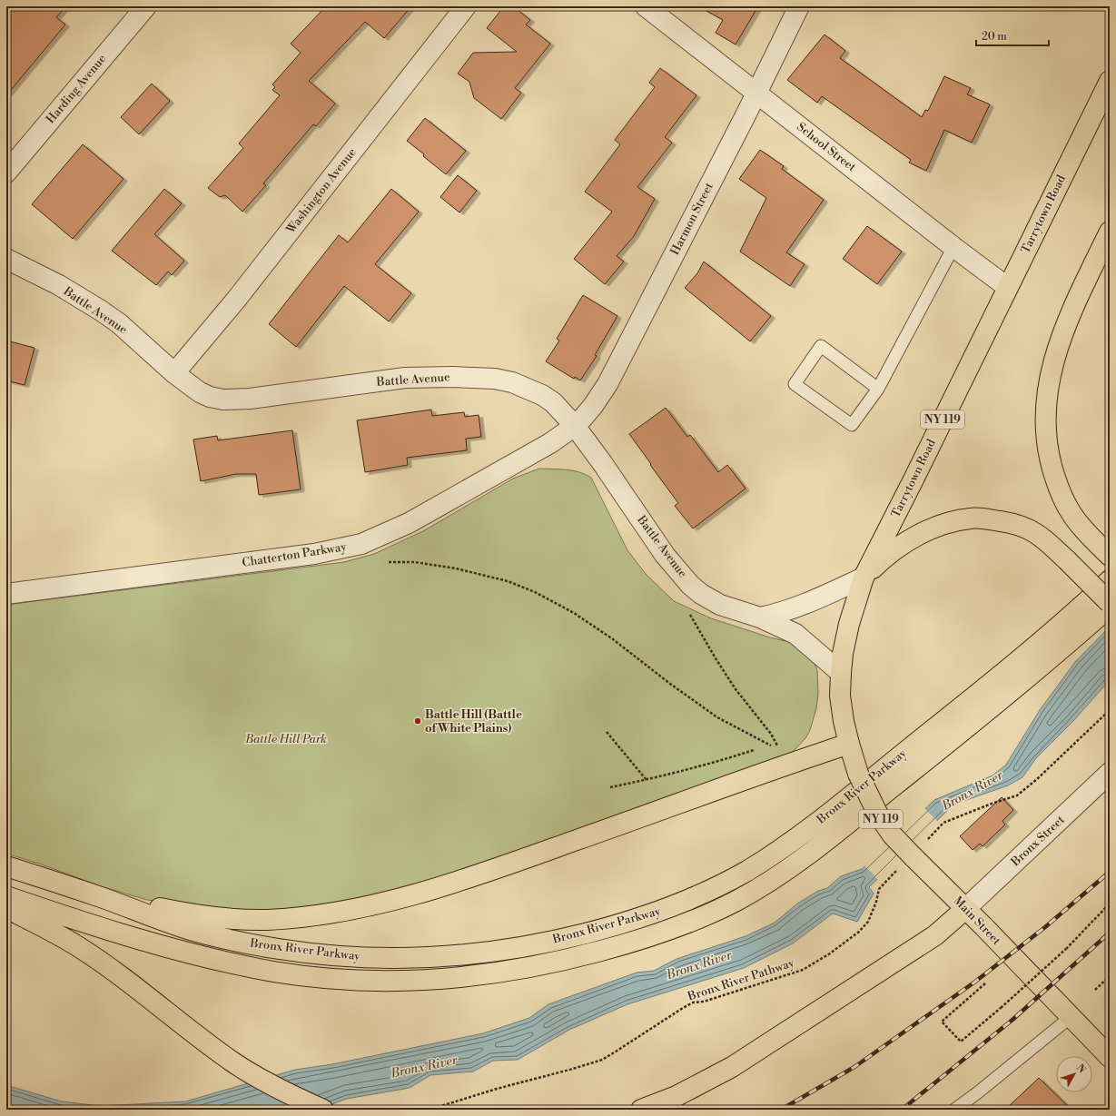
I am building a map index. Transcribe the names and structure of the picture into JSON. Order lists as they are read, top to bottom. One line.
{"streets":{"main road":["Tarrytown Road","NY 119","Bronx River Parkway","Main Street"],"street":["Harding Avenue","School Street","Washington Avenue","Harmon Street","Battle Avenue","Chatterton Parkway","Bronx Street"],"path":["Bronx River Pathway"]},"crossings":[["School Street","Tarrytown Road"],["School Street","Harmon Street"],["Washington Avenue","Battle Avenue"],["Tarrytown Road","Battle Avenue"],["Tarrytown Road","Main Street"],["Harmon Street","Battle Avenue"],["Harmon Street","Chatterton Parkway"],["Battle Avenue","Chatterton Parkway"],["Bronx Street","Main Street"]],"water":["Bronx River"],"parks":["Battle Hill Park"],"places":["Battle Hill (Battle of White Plains)"],"scale_bar":"20 m","north":"top right"}
